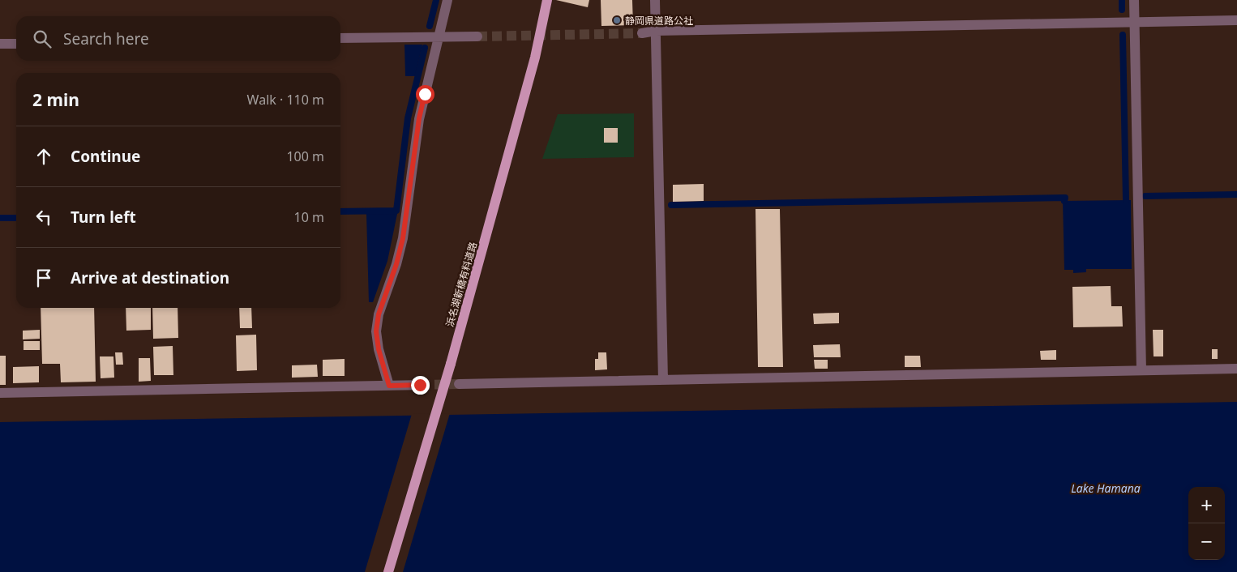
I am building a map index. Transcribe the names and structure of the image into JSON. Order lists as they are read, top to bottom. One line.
{"streets":{"main road":["浜名湖新橋有料道路"]},"water":["Lake Hamana"],"places":["静岡県道路公社"],"page":{"search":"Search here","heading":["2 min","Walk · 110 m"],"list":[["Continue","100 m"],["Turn left","10 m"],"Arrive at destination"],"map_buttons":["+","−"]}}
